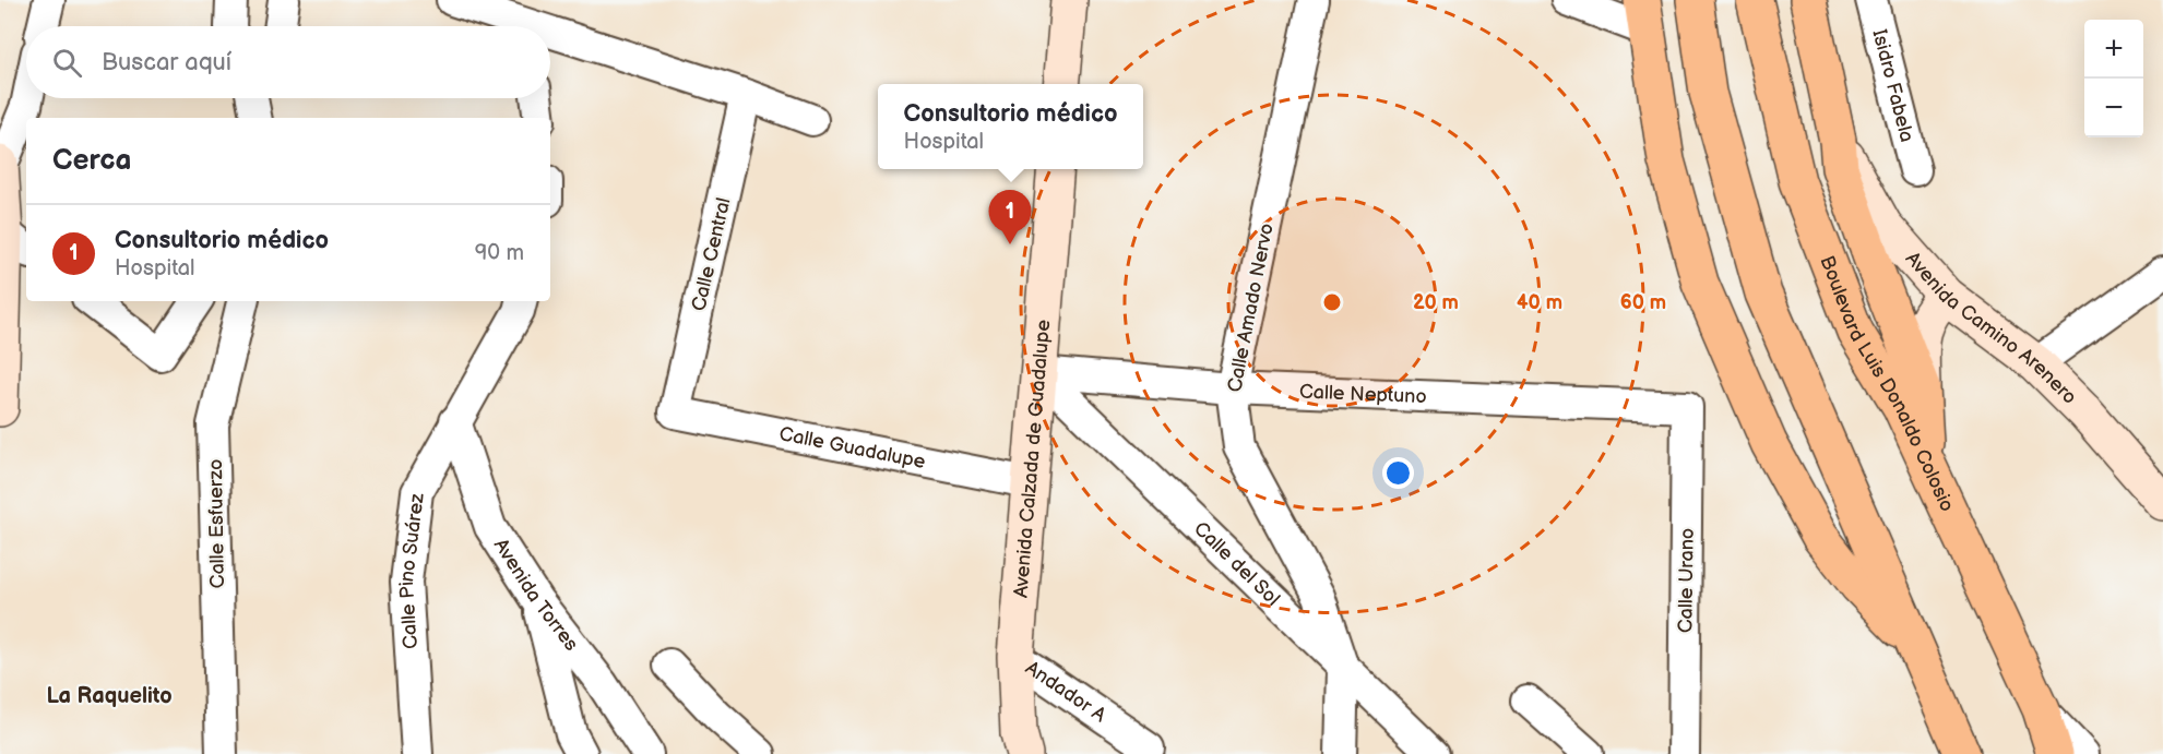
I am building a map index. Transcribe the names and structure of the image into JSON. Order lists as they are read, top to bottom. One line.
{"streets":{"highway":["Boulevard Luis Donaldo Colosio"],"street":["Isidro Fabela","Calle Central","Calle Amado Nervo","Avenida Camino Arenero","Calle Neptuno","Calle Guadalupe","Avenida Calzada de Guadalupe","Calle Esfuerzo","Calle del Sol","Calle Pino Suárez","Calle Urano","Avenida Torres","Andador A"]},"crossings":[["Calle Central","Calle Guadalupe"],["Calle Amado Nervo","Calle Neptuno"],["Calle Amado Nervo","Calle del Sol"],["Calle Neptuno","Avenida Calzada de Guadalupe"],["Calle Neptuno","Calle del Sol"],["Calle Neptuno","Calle Urano"],["Calle Guadalupe","Avenida Calzada de Guadalupe"],["Avenida Calzada de Guadalupe","Calle del Sol"],["Avenida Calzada de Guadalupe","Andador A"],["Calle Pino Suárez","Avenida Torres"]],"districts":["La Raquelito"],"page":{"map_buttons":["+","−"],"search":"Buscar aquí","popup":["Consultorio médico","Hospital"],"heading":"Cerca","pins":"1","list":[{"mark":"1","name":"Consultorio médico","note":"Hospital","value":"90 m"}]},"rings":["20 m","40 m","60 m"]}
